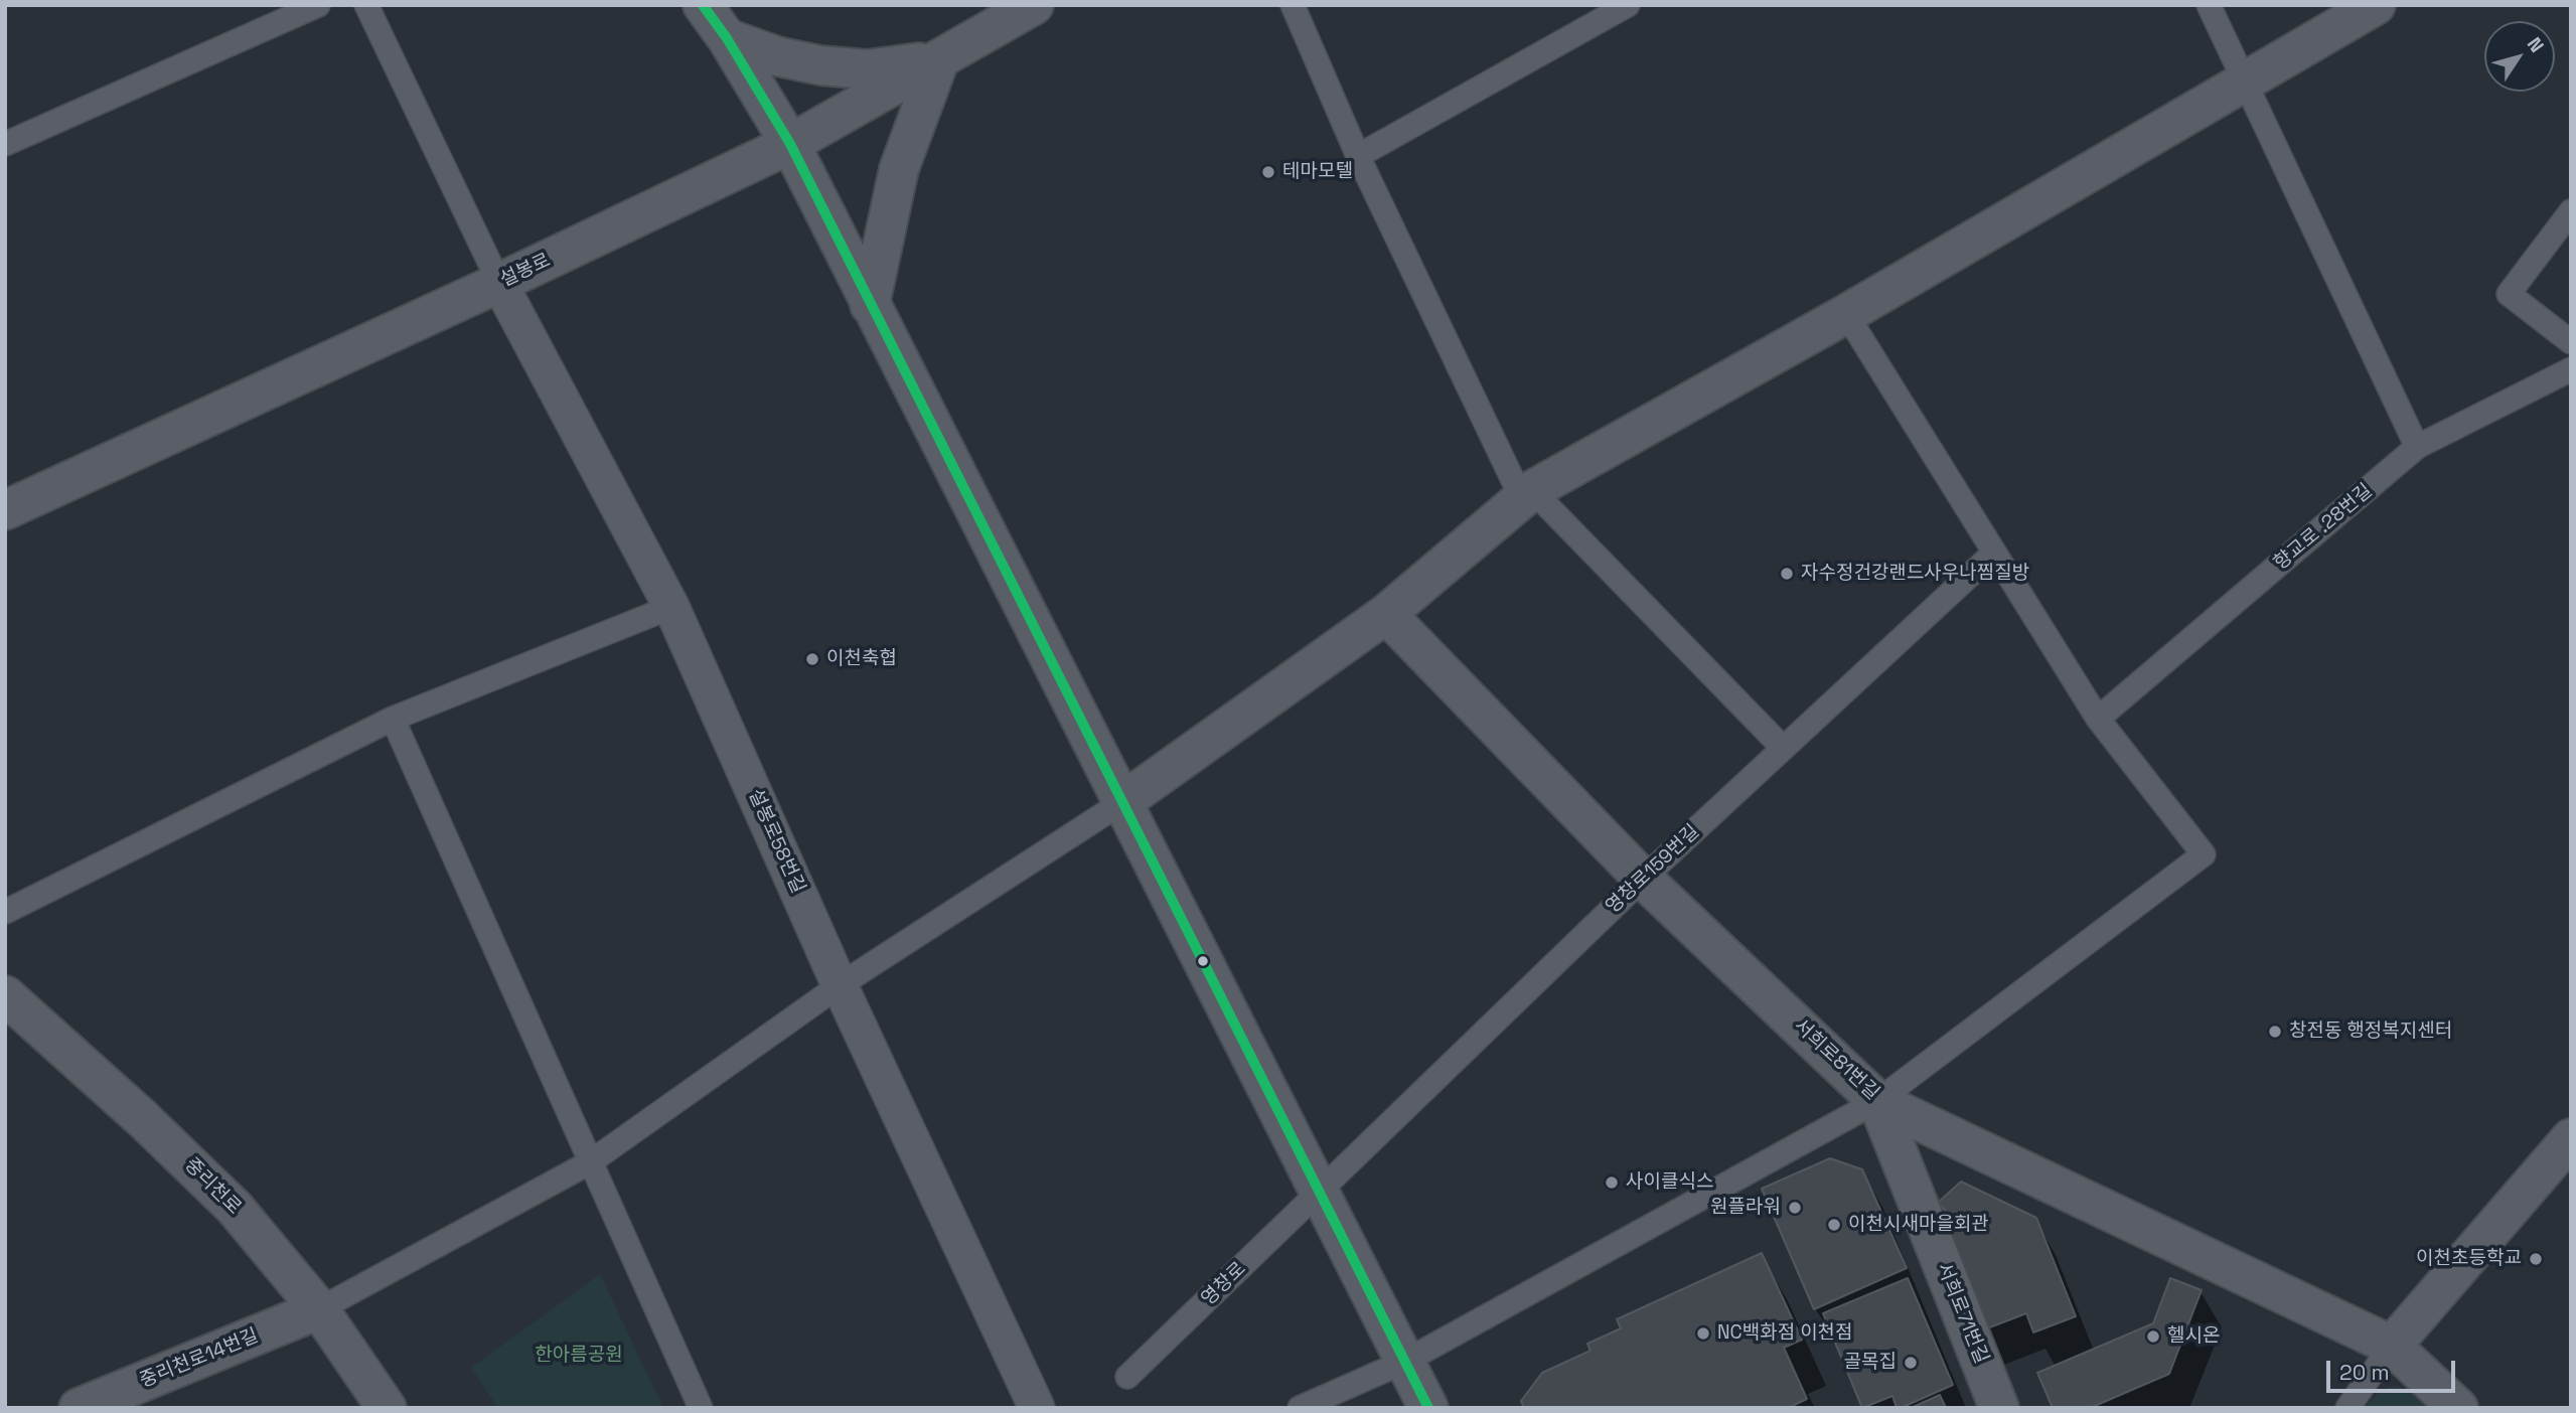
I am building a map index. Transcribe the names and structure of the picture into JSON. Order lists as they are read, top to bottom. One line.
{"streets":{"street":["설봉로","설봉로58번길","서희로81번길","중리천로","서희로71번길","중리천로14번길"],"lane":["향교로 .28번길","영창로159번길","영창로"]},"crossings":[["설봉로","설봉로58번길"],["영창로159번길","서희로81번길"],["영창로159번길","영창로"],["서희로81번길","서희로71번길"],["중리천로","중리천로14번길"]],"parks":["한아름공원"],"places":["테마모텔","자수정건강랜드사우나찜질방","이천축협","창전동 행정복지센터","사이클식스","원플라워","이천시새마을회관","이천초등학교","NC백화점 이천점","헬시온","골목집"],"scale_bar":"20 m","north":"top right"}
